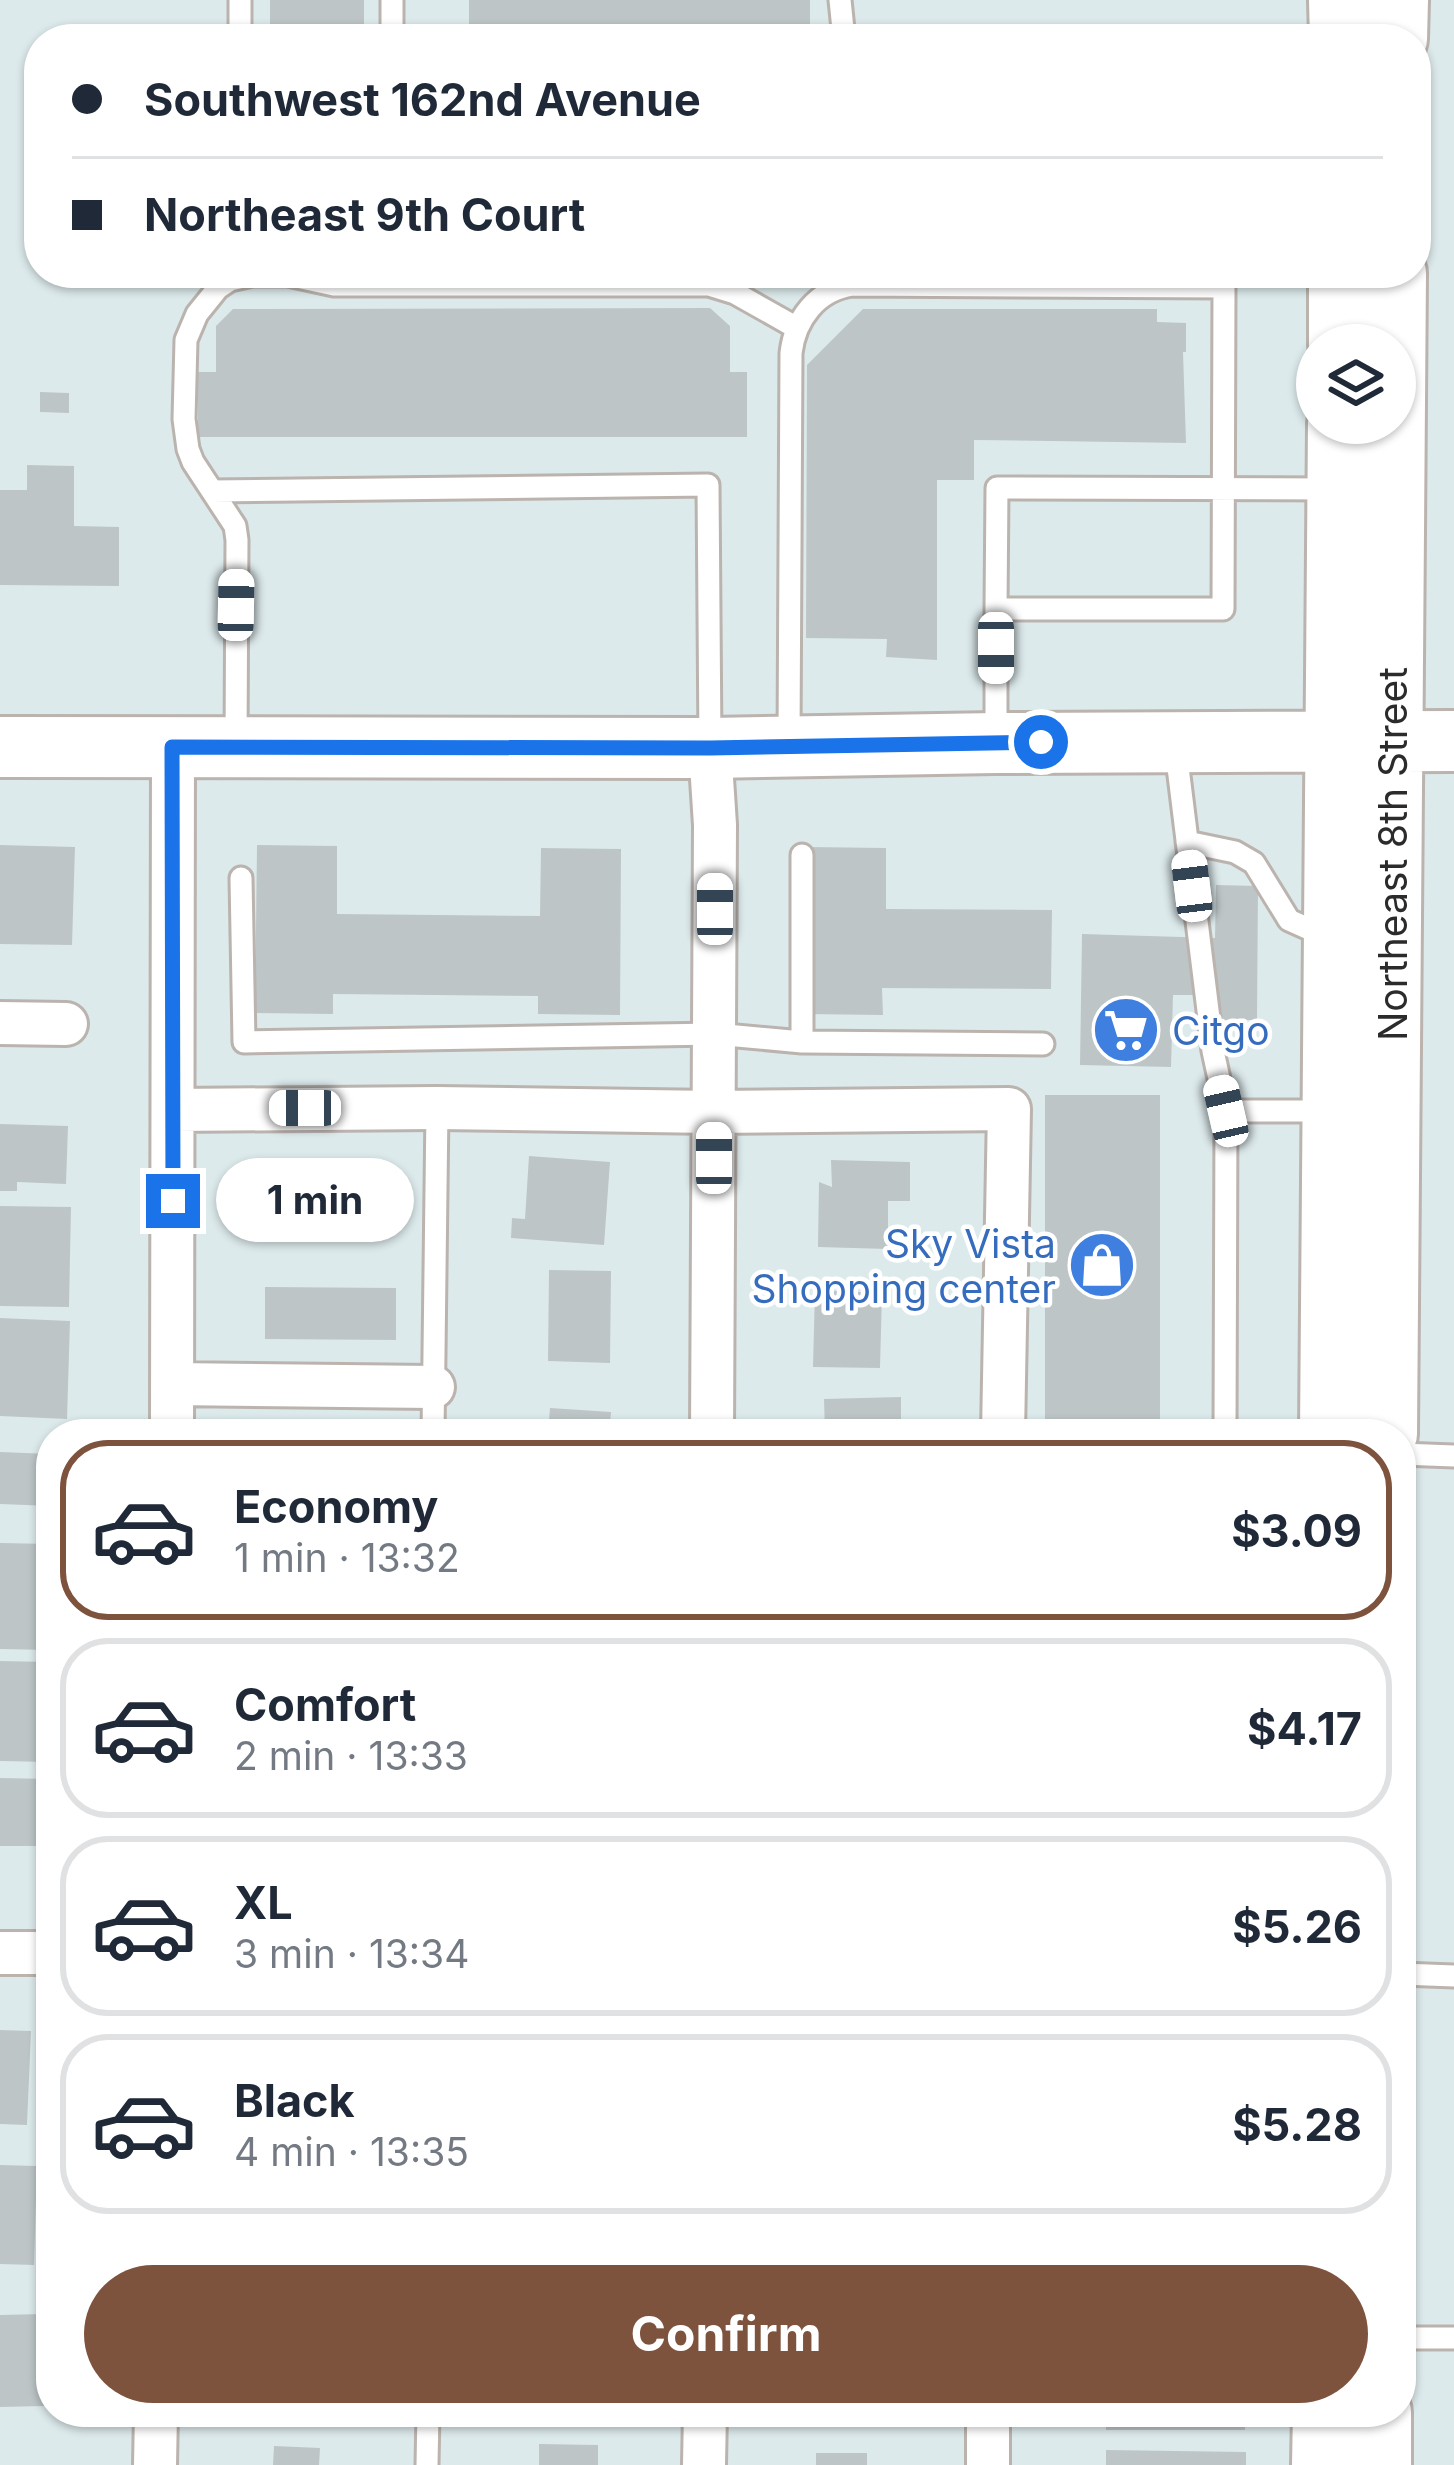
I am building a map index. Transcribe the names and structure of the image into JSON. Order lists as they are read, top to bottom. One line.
{"streets":{"main road":["Northeast 8th Street"]},"places":{"supermarket":["Citgo"],"shop":["Sky Vista Shopping center"]},"page":{"banner":["Southwest 162nd Avenue","Northeast 9th Court"],"bubble":"1 min","list":[{"name":"Economy","note":"1 min · 13:32","value":"$3.09"},{"name":"Comfort","note":"2 min · 13:33","value":"$4.17"},{"name":"XL","note":"3 min · 13:34","value":"$5.26"},{"name":"Black","note":"4 min · 13:35","value":"$5.28"}],"buttons":"Confirm"}}
